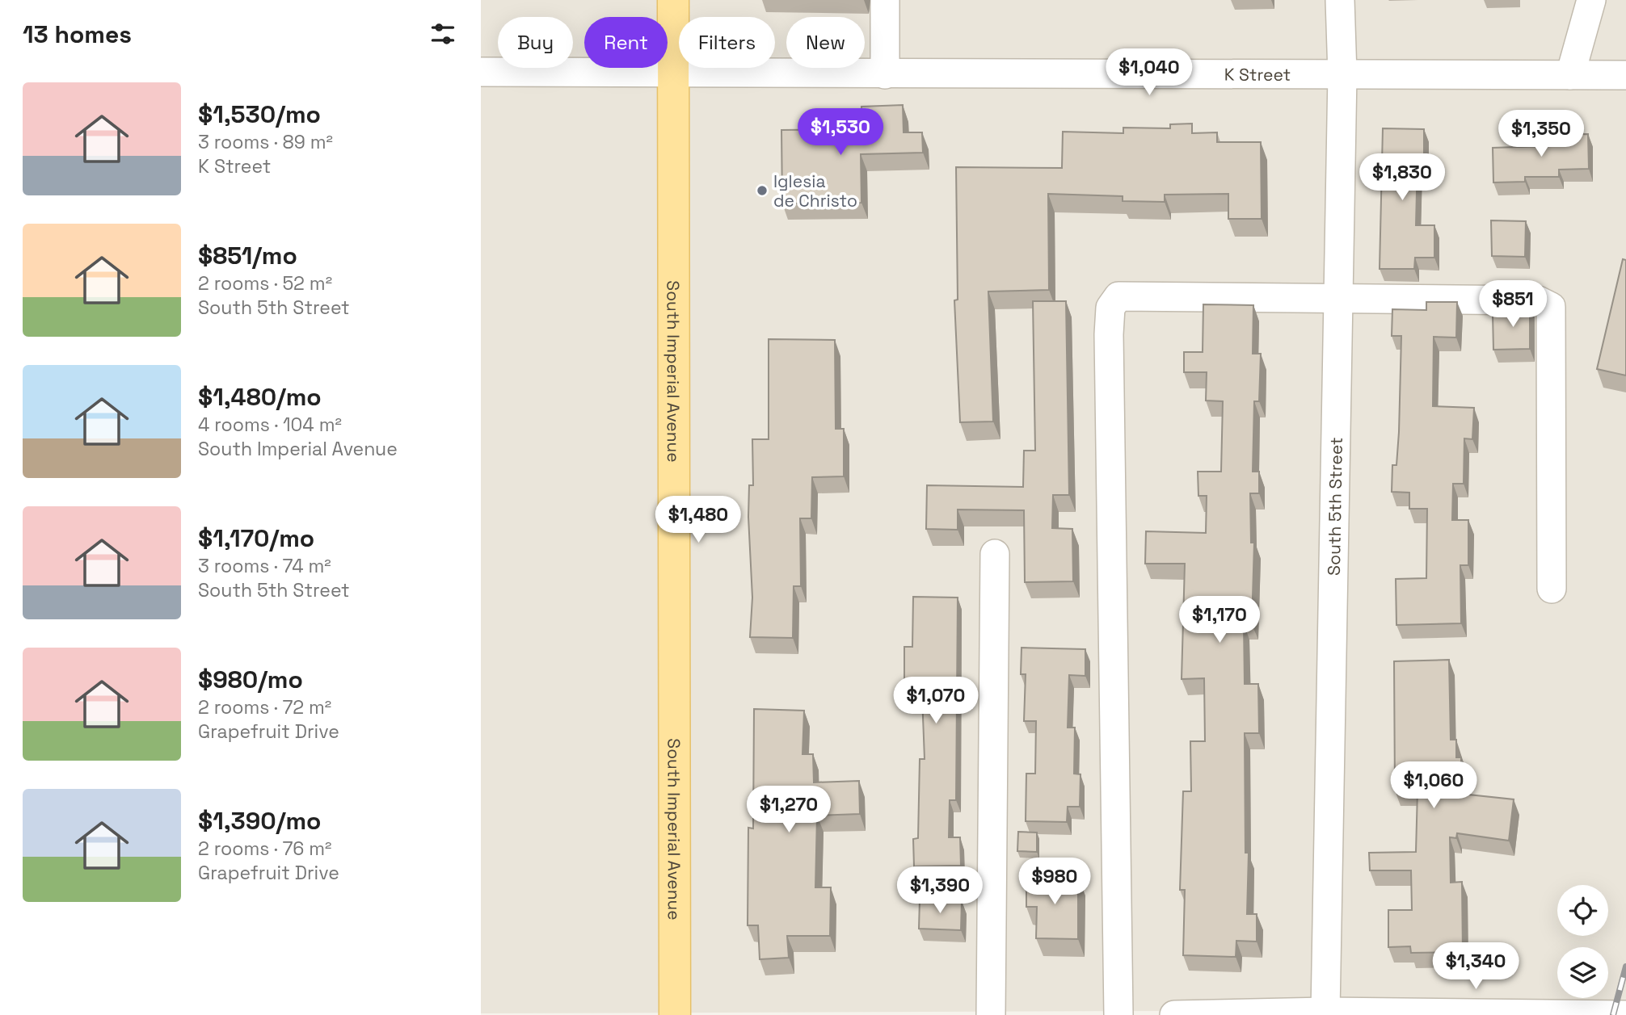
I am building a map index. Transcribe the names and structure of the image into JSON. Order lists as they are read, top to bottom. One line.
{"streets":{"main road":["South Imperial Avenue"],"street":["K Street","South 5th Street"]},"crossings":[["K Street","South Imperial Avenue"],["K Street","South 5th Street"]],"places":["Iglesia de Christo"],"page":{"heading":"13 homes","chip":["Buy","Rent","Filters","New"],"price":["$1,040","$1,530","$1,350","$1,830","$851","$1,480","$1,170","$1,070","$1,060","$1,270","$980","$1,390","$1,340"],"list":[{"name":"$1,530/mo","note":"3 rooms · 89 m² · K Street"},{"name":"$851/mo","note":"2 rooms · 52 m² · South 5th Street"},{"name":"$1,480/mo","note":"4 rooms · 104 m² · South Imperial Avenue"},{"name":"$1,170/mo","note":"3 rooms · 74 m² · South 5th Street"},{"name":"$980/mo","note":"2 rooms · 72 m² · Grapefruit Drive"},{"name":"$1,390/mo","note":"2 rooms · 76 m² · Grapefruit Drive"}]}}
